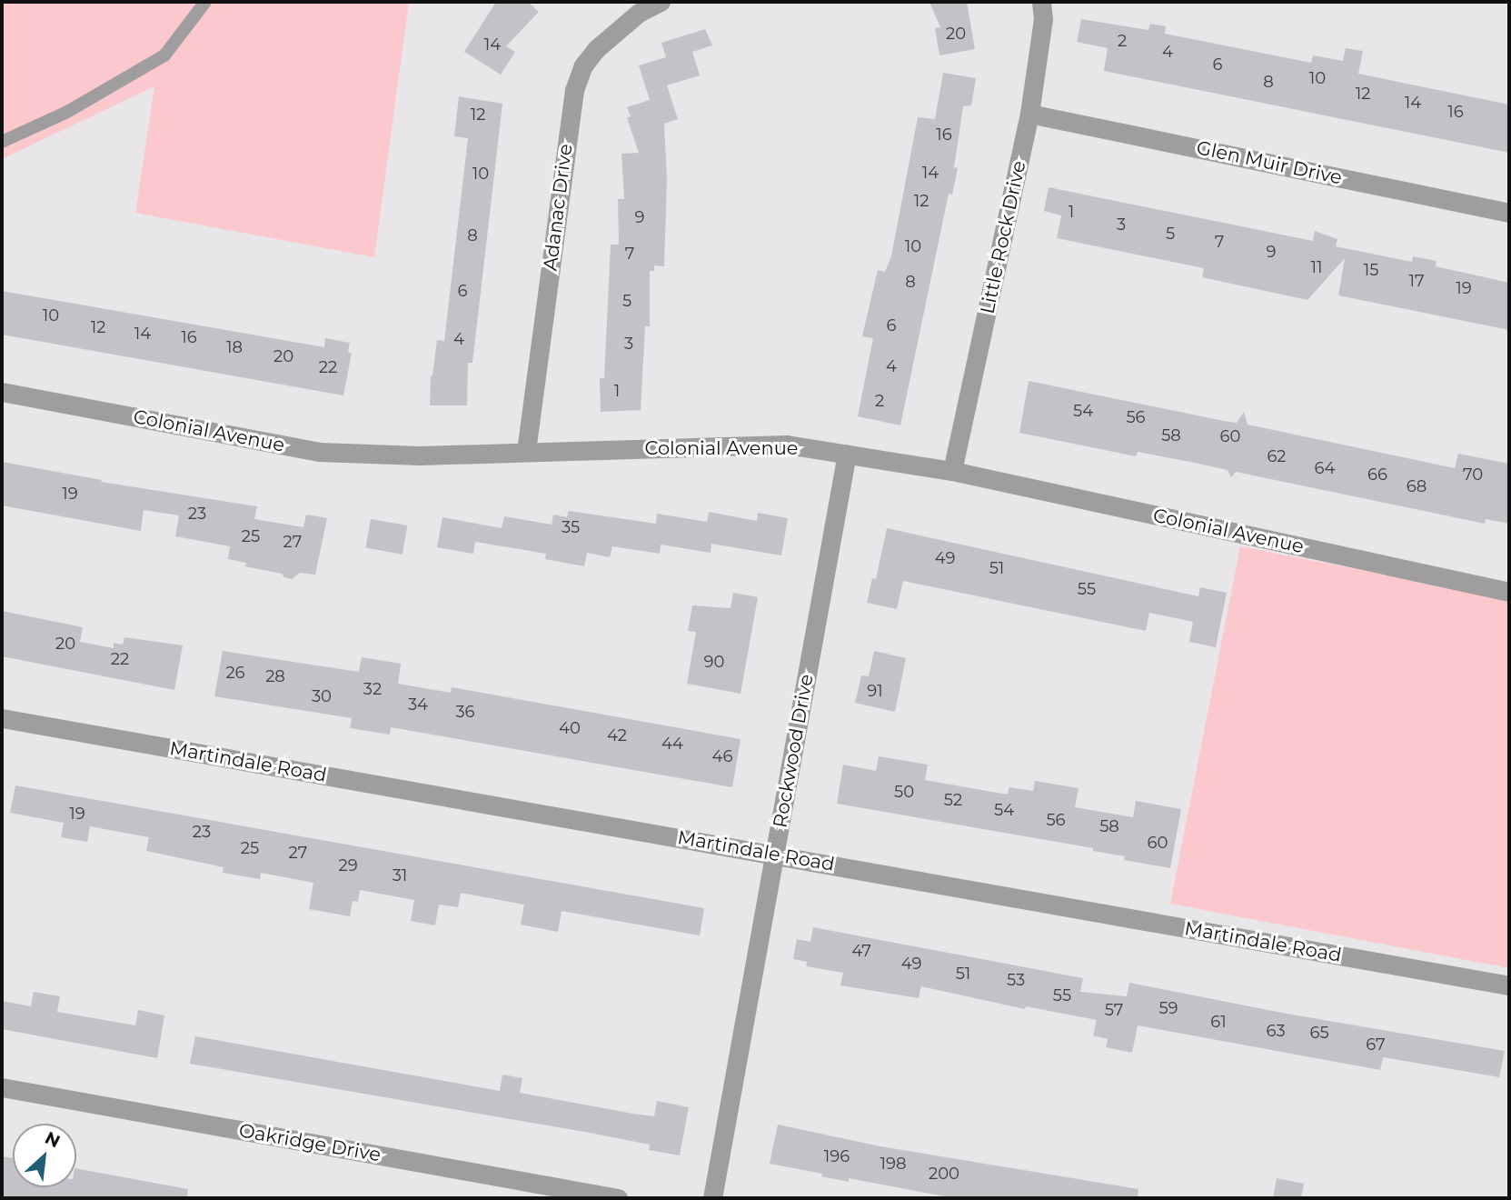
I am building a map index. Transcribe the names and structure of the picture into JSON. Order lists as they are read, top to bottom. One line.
{"streets":{"street":["Glen Muir Drive","Adanac Drive","Little Rock Drive","Colonial Avenue","Rockwood Drive","Martindale Road","Oakridge Drive"]},"crossings":[["Glen Muir Drive","Little Rock Drive"],["Adanac Drive","Colonial Avenue"],["Little Rock Drive","Colonial Avenue"],["Colonial Avenue","Rockwood Drive"],["Rockwood Drive","Martindale Road"]],"house_numbers":["20","2","14","4","6","10","8","12","14","16","12","16","14","10","12","1","9","3","5","8","7","10","9","7","11","15","17","8","19","6","5","10","6","12","14","16","4","3","18","20","4","22","1","2","54","56","58","60","62","64","66","70","68","19","23","35","25","27","49","51","55","20","22","90","26","28","32","91","30","34","36","40","42","44","46","50","52","54","19","56","58","23","60","25","27","29","31","47","49","51","53","55","59","57","61","63","65","67","196","198","200"],"north":"top right"}
